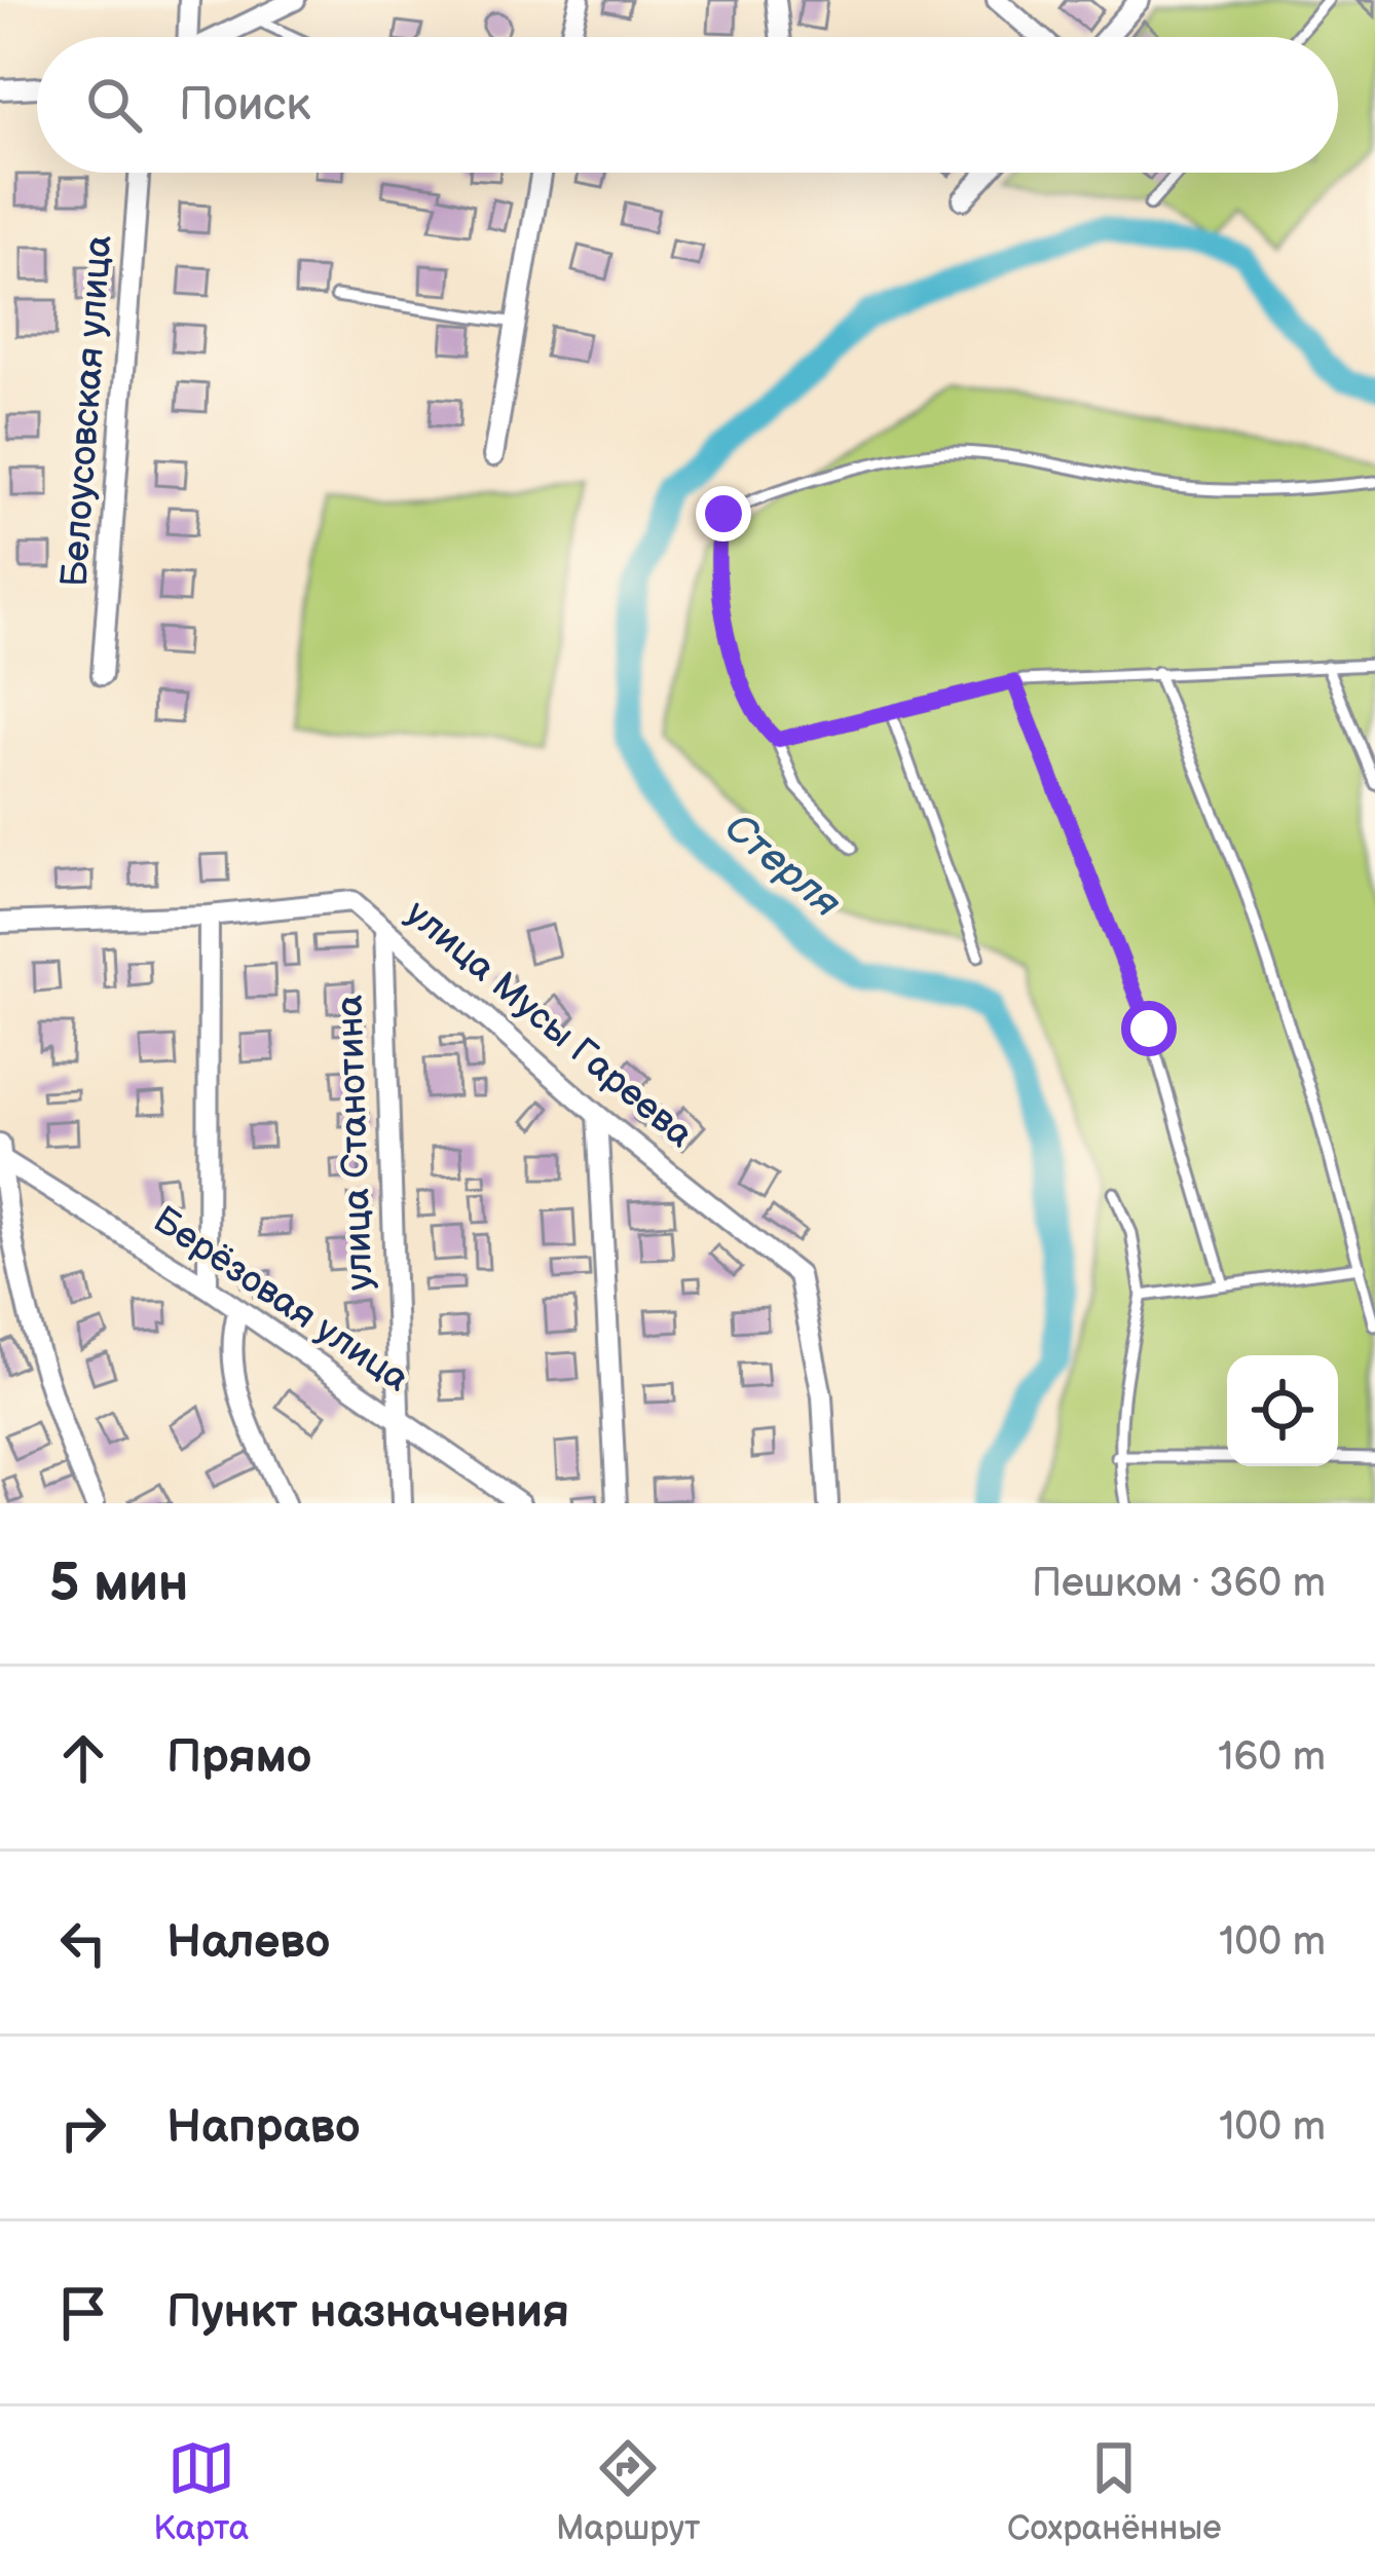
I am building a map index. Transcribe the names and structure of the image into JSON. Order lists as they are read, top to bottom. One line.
{"streets":{"street":["Белоусовская улица","улица Мусы Гареева","улица Станотина","Берёзовая улица"]},"crossings":[["улица Мусы Гареева","улица Станотина"],["улица Станотина","Берёзовая улица"]],"water":["Стерля"],"page":{"search":"Поиск","heading":["5 мин","Пешком · 360 m"],"list":[["Прямо","160 m"],["Налево","100 m"],["Направо","100 m"],"Пункт назначения"],"nav":["Карта","Маршрут","Сохранённые"]}}
